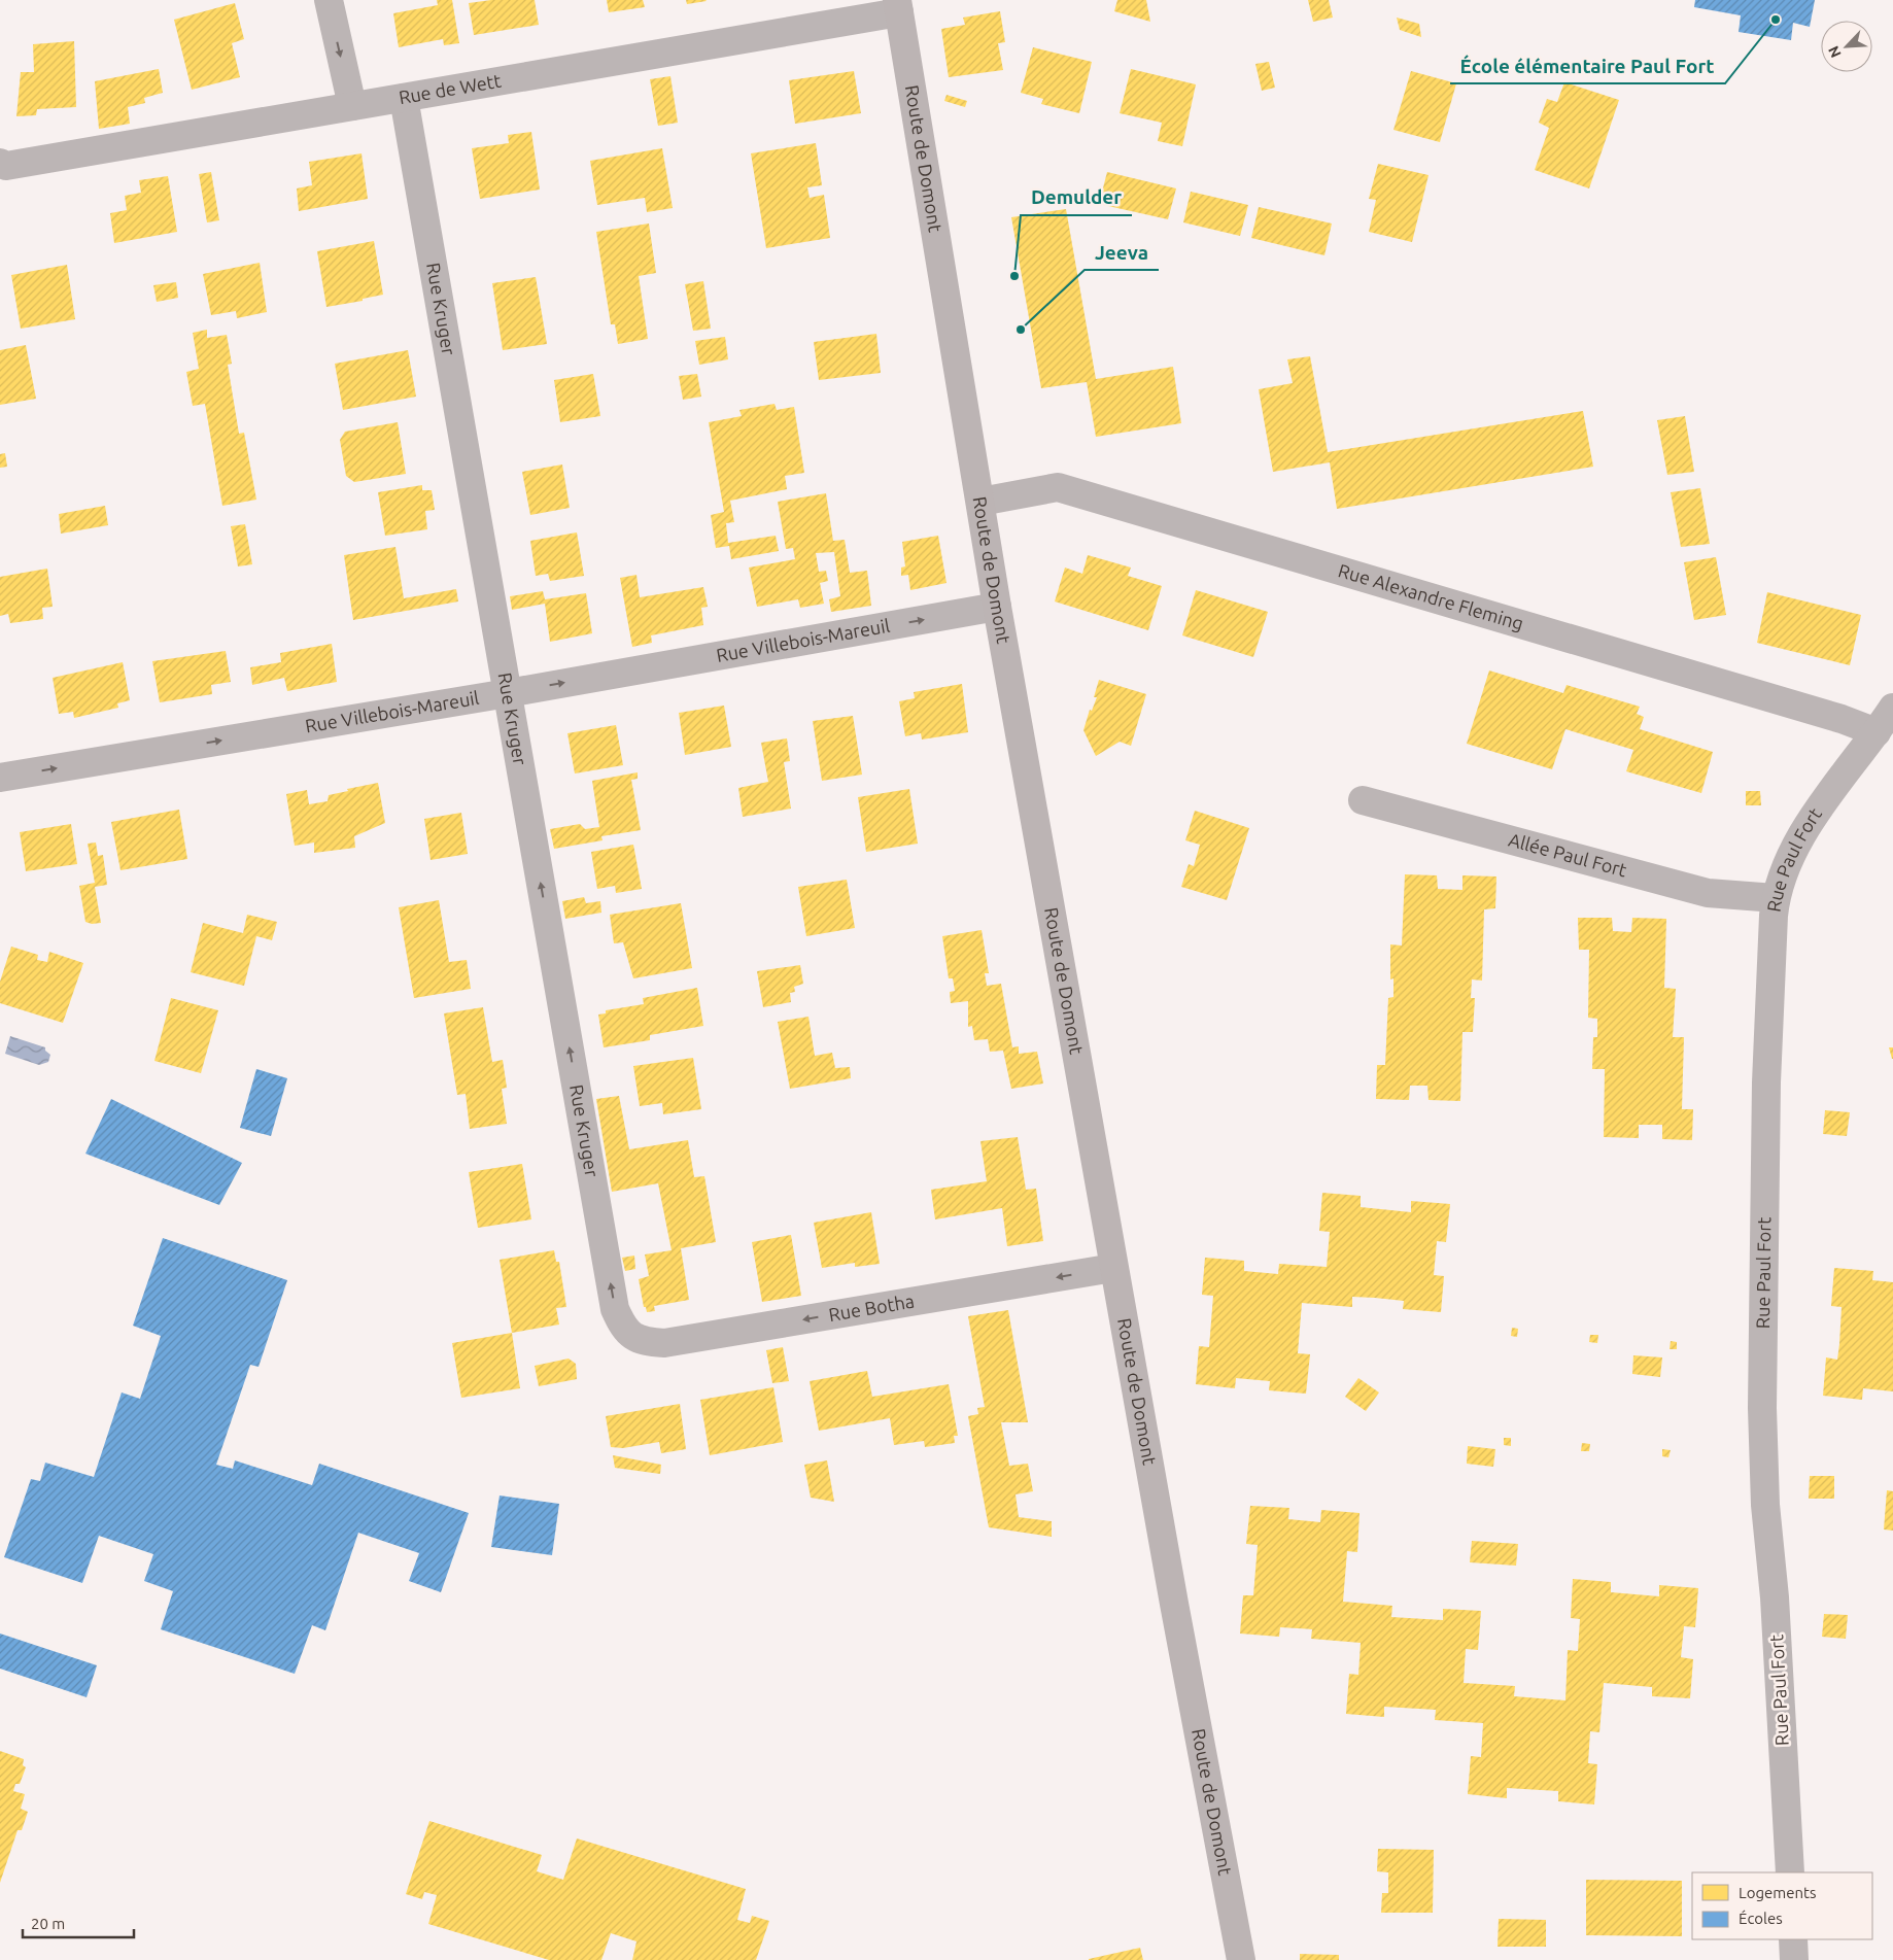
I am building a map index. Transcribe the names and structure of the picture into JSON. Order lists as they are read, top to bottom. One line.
{"streets":{"main road":["Route de Domont"],"street":["Rue de Wett","Rue Kruger","Rue Alexandre Fleming","Rue Villebois-Mareuil","Allée Paul Fort","Rue Paul Fort","Rue Botha"]},"crossings":[["Rue de Wett","Route de Domont"],["Rue de Wett","Rue Kruger"],["Route de Domont","Rue Alexandre Fleming"],["Route de Domont","Rue Villebois-Mareuil"],["Route de Domont","Rue Botha"],["Rue Kruger","Rue Villebois-Mareuil"],["Rue Kruger","Rue Botha"],["Rue Alexandre Fleming","Rue Paul Fort"],["Allée Paul Fort","Rue Paul Fort"]],"one_way":["Rue Kruger","Rue Villebois-Mareuil","Rue Botha"],"places":["École élémentaire Paul Fort","Demulder","Jeeva"],"legend":["Logements","Écoles"],"scale_bar":"20 m","north":"bottom left"}
